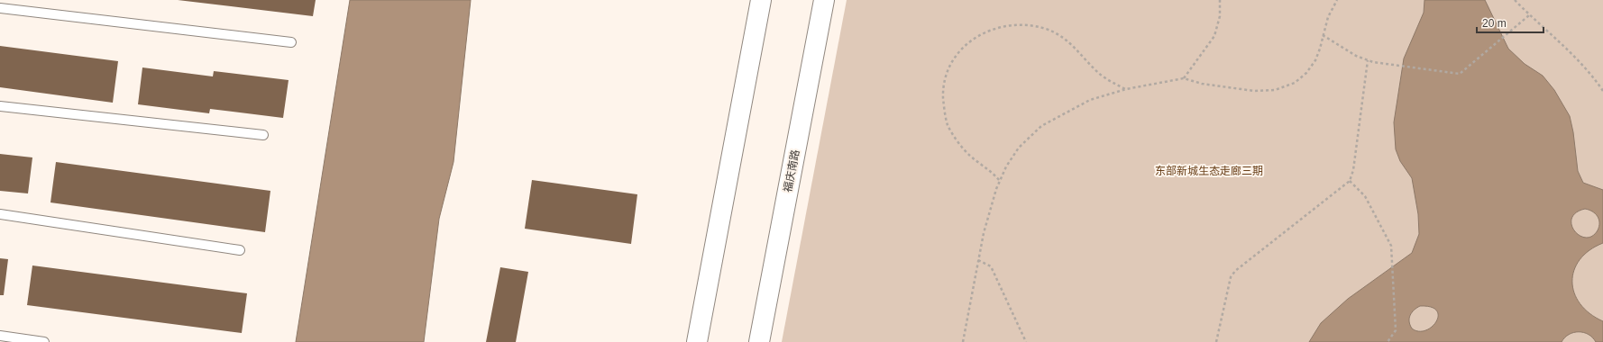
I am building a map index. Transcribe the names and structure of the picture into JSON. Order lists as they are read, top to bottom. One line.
{"streets":{"main road":["福庆南路"]},"parks":["东部新城生态走廊三期"],"scale_bar":"20 m"}
